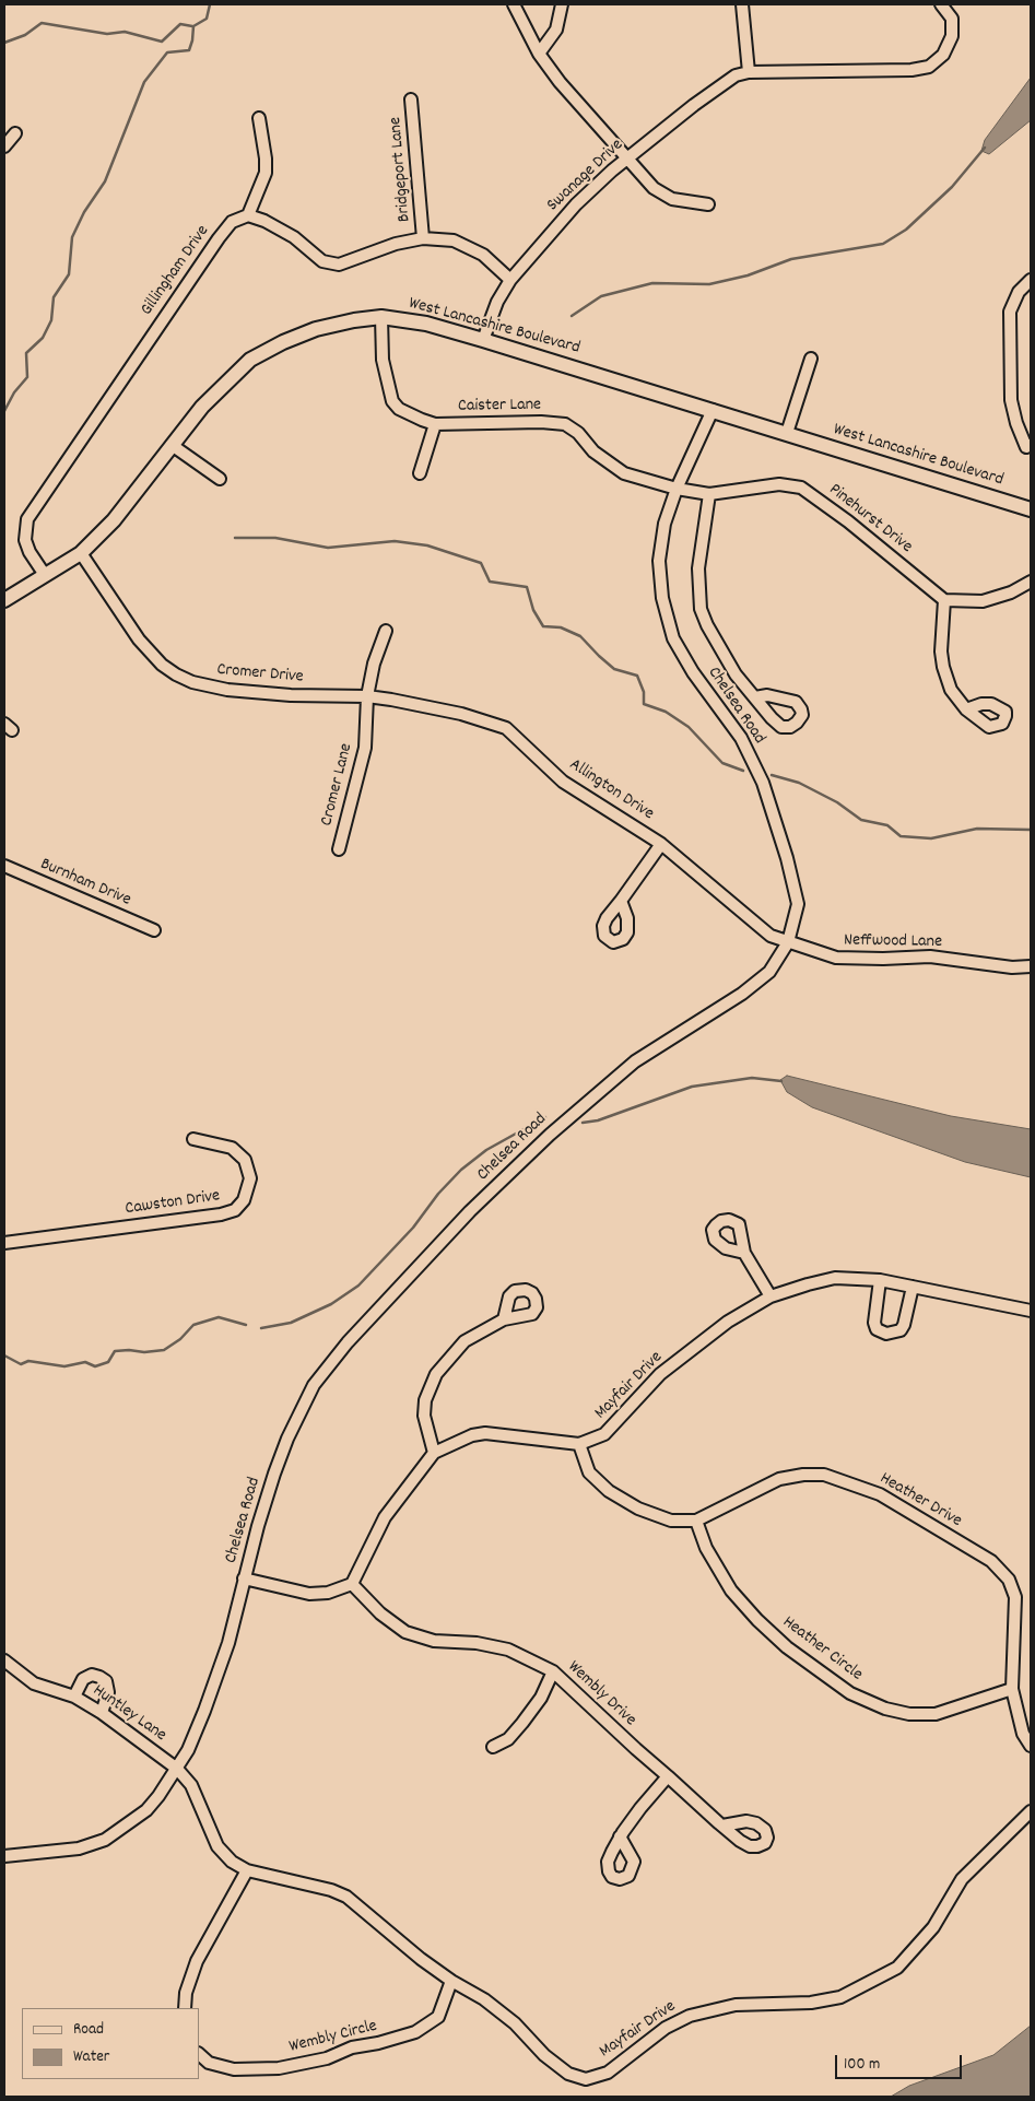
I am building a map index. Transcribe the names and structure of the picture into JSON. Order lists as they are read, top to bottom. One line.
{"streets":{"main road":["West Lancashire Boulevard"],"street":["Bridgeport Lane","Swanage Drive","Gillingham Drive","Caister Lane","Pinehurst Drive","Cromer Drive","Chelsea Road","Cromer Lane","Allington Drive","Burnham Drive","Neffwood Lane","Cawston Drive","Mayfair Drive","Heather Drive","Heather Circle","Wembly Drive","Huntley Lane","Wembly Circle"]},"crossings":[["Swanage Drive","West Lancashire Boulevard"],["Gillingham Drive","West Lancashire Boulevard"],["West Lancashire Boulevard","Caister Lane"],["West Lancashire Boulevard","Cromer Drive"],["West Lancashire Boulevard","Chelsea Road"],["Caister Lane","Pinehurst Drive"],["Caister Lane","Chelsea Road"],["Pinehurst Drive","Chelsea Road"],["Cromer Drive","Cromer Lane"],["Cromer Drive","Allington Drive"],["Chelsea Road","Allington Drive"],["Chelsea Road","Neffwood Lane"],["Chelsea Road","Mayfair Drive"],["Chelsea Road","Huntley Lane"],["Cromer Lane","Allington Drive"],["Allington Drive","Neffwood Lane"],["Mayfair Drive","Heather Drive"],["Mayfair Drive","Wembly Drive"],["Mayfair Drive","Huntley Lane"],["Mayfair Drive","Wembly Circle"],["Heather Drive","Heather Circle"]],"legend":["Road","Water"],"scale_bar":"100 m"}
